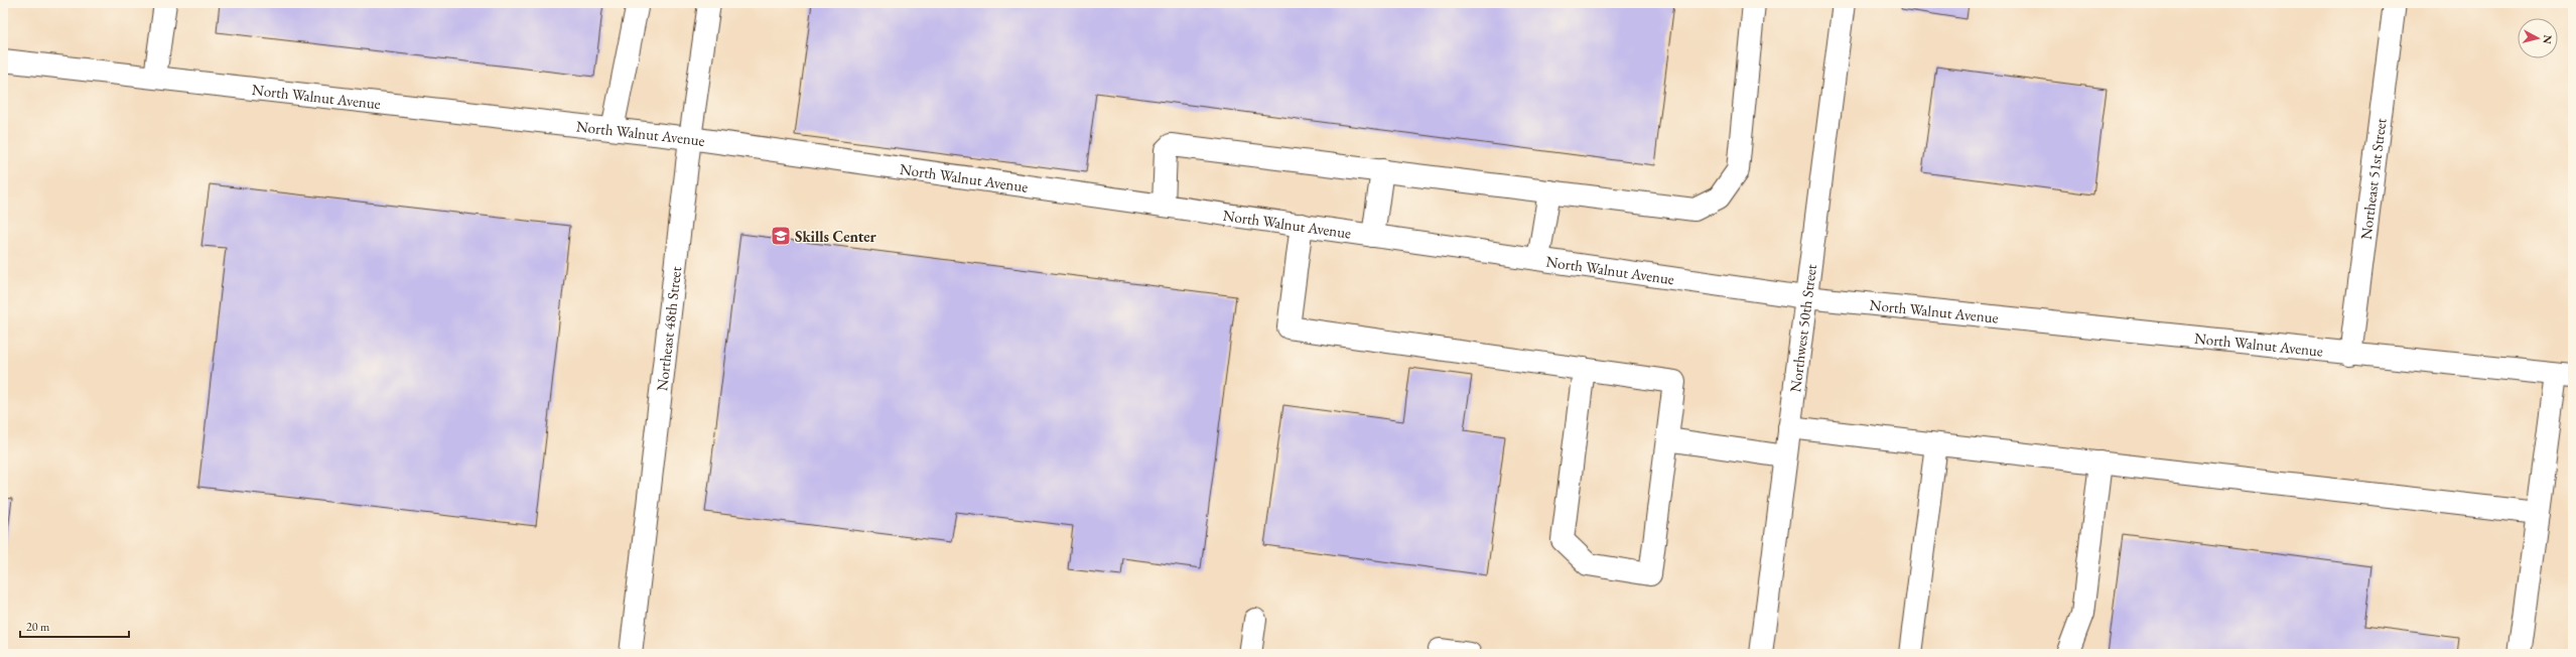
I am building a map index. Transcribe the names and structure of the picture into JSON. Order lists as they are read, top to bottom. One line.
{"streets":{"street":["North Walnut Avenue","Northeast 51st Street","Northeast 48th Street","Northwest 50th Street"]},"crossings":[["North Walnut Avenue","Northeast 51st Street"],["North Walnut Avenue","Northeast 48th Street"],["North Walnut Avenue","Northwest 50th Street"]],"places":{"school or university":["Skills Center"]},"scale_bar":"20 m","north":"right"}
